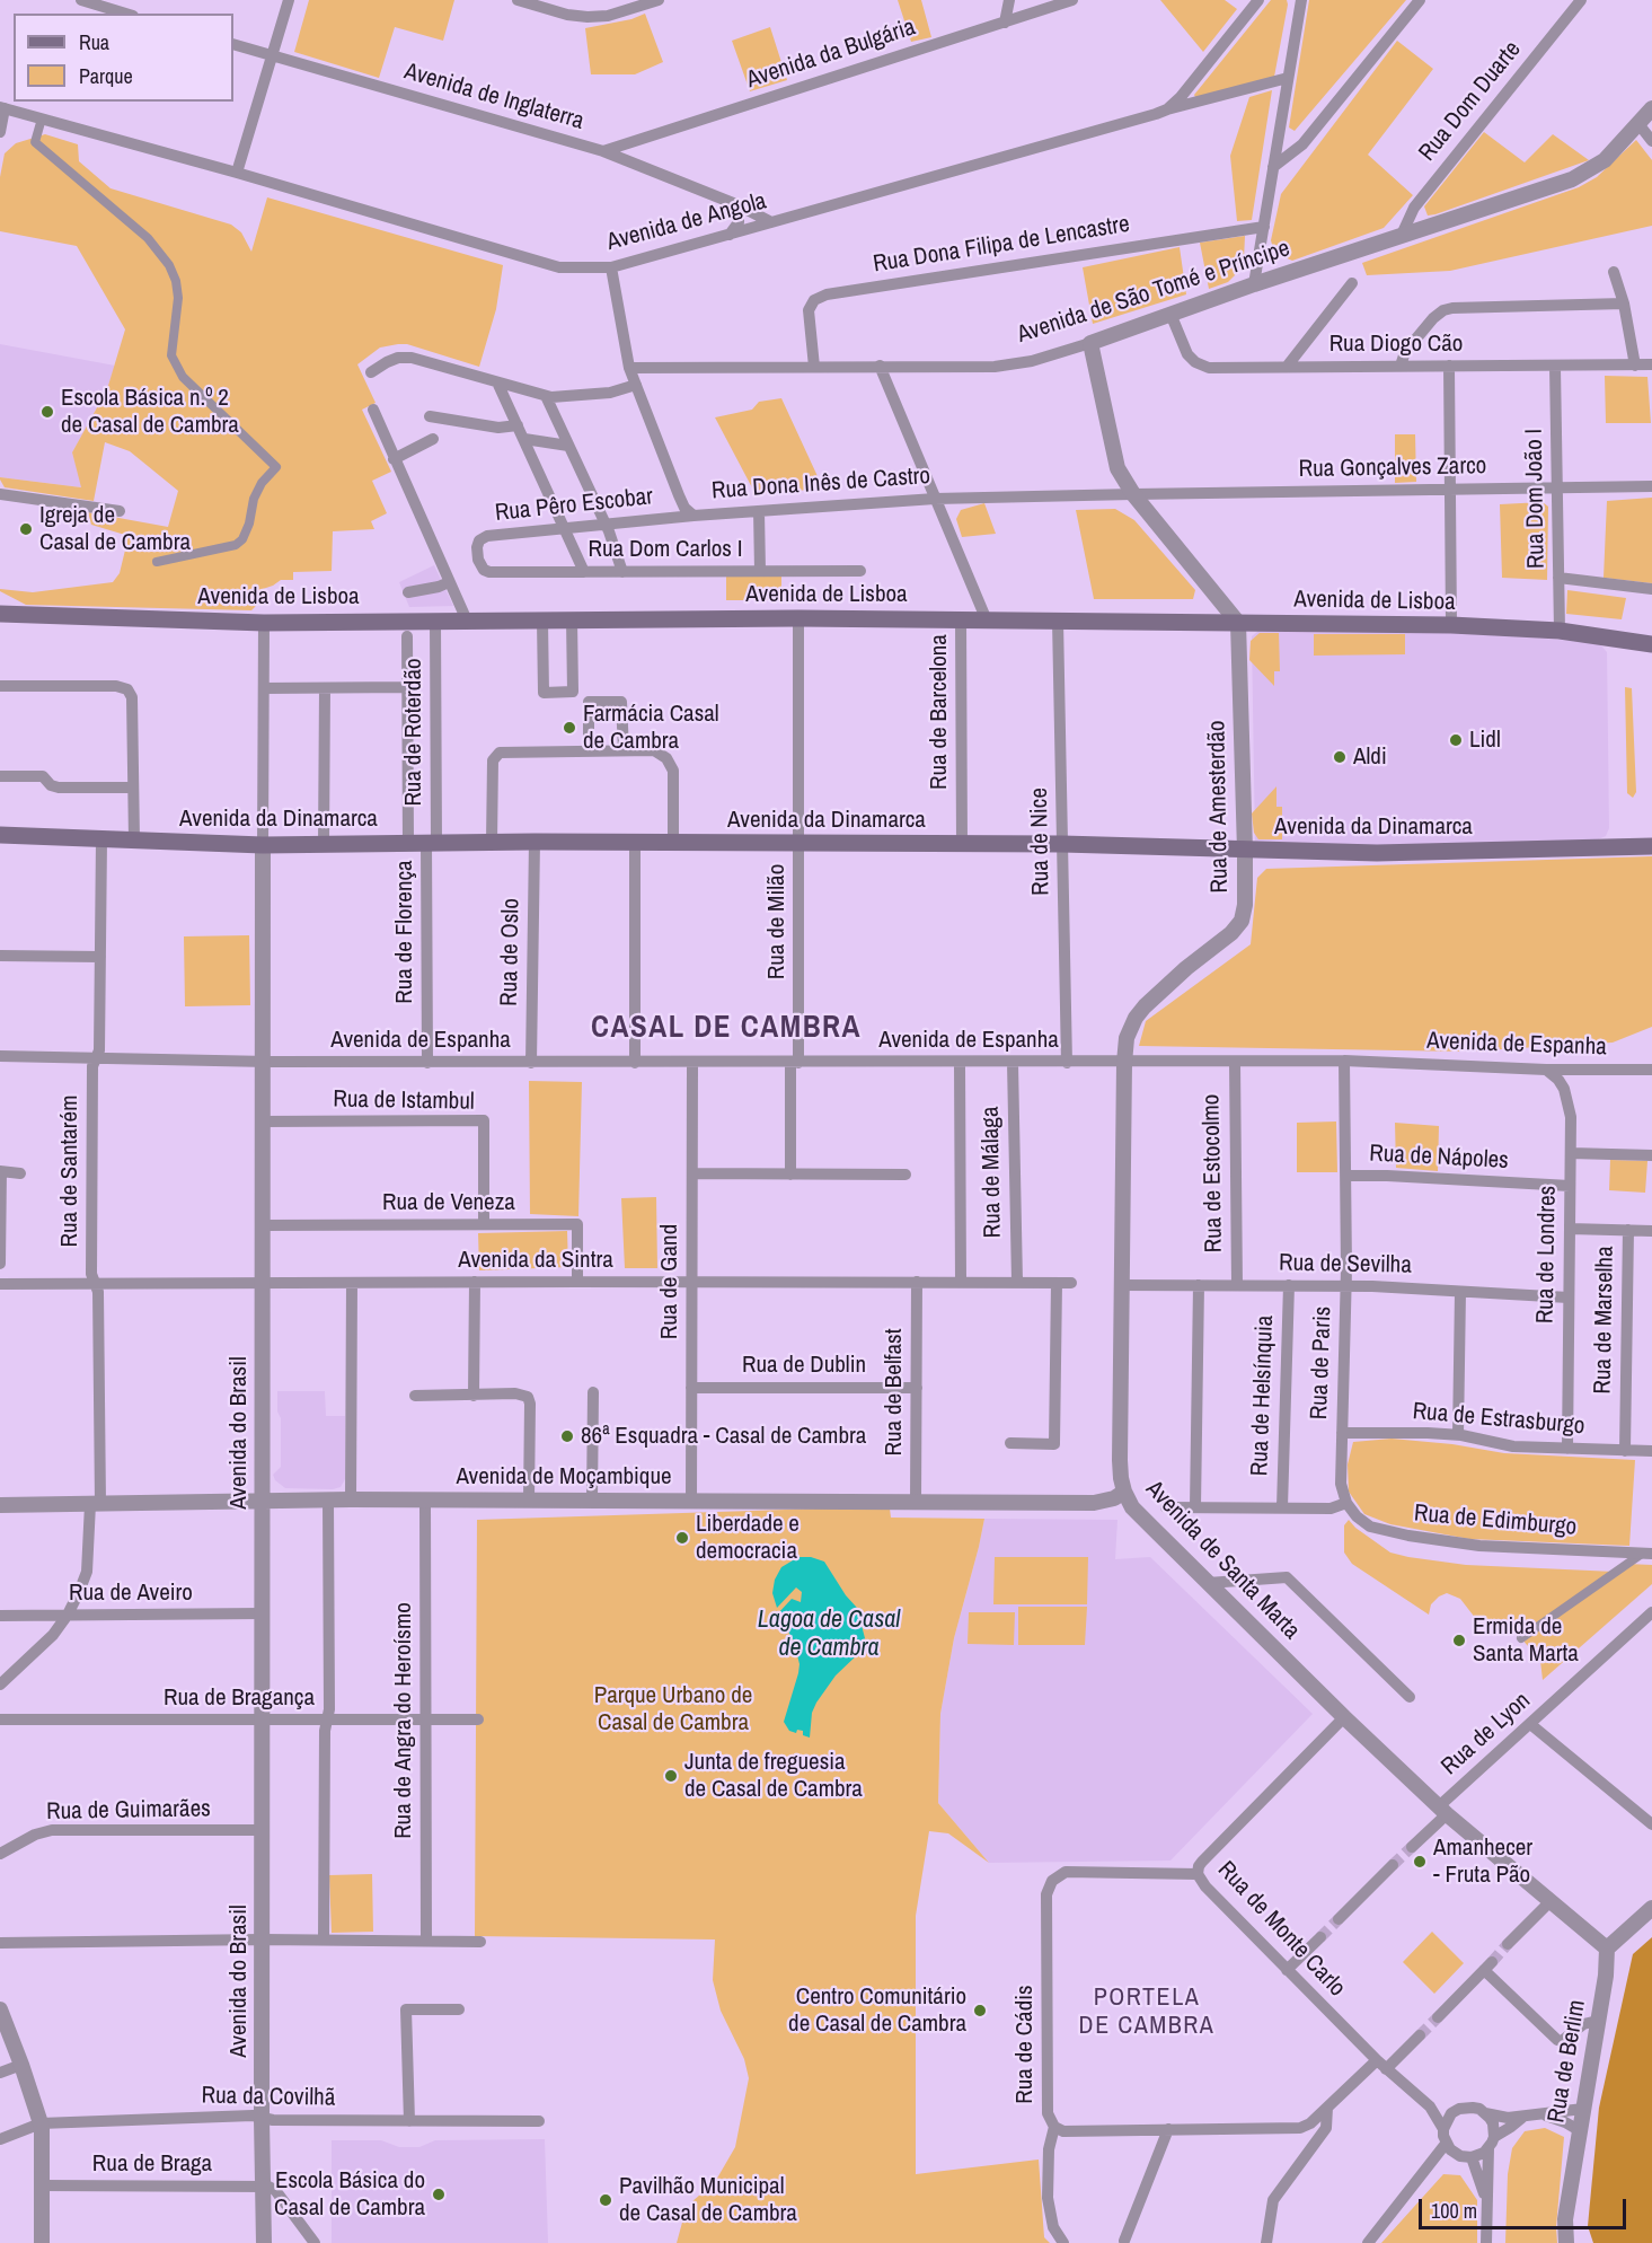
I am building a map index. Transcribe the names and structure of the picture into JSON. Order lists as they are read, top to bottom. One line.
{"streets":{"main road":["Avenida de Lisboa","Avenida da Dinamarca"],"street":["Avenida da Bulgária","Avenida de Inglaterra","Rua Dom Duarte","Avenida de Angola","Rua Dona Filipa de Lencastre","Avenida de São Tomé e Príncipe","Rua Diogo Cão","Rua Gonçalves Zarco","Rua Dona Inês de Castro","Rua Dom João I","Rua Pêro Escobar","Rua Dom Carlos I","Rua de Barcelona","Rua de Roterdão","Rua de Amesterdão","Rua de Nice","Rua de Milão","Rua de Florença","Rua de Oslo","Avenida de Espanha","Rua de Istambul","Rua de Nápoles","Rua de Santarém","Rua de Málaga","Rua de Estocolmo","Rua de Veneza","Rua de Londres","Avenida da Sintra","Rua de Sevilha","Rua de Gand","Rua de Marselha","Rua de Paris","Rua de Dublin","Rua de Belfast","Rua de Helsínquia","Rua de Estrasburgo","Avenida do Brasil","Avenida de Moçambique","Rua de Edimburgo","Avenida de Santa Marta","Rua de Aveiro","Rua de Bragança","Rua de Angra do Heroísmo","Rua de Lyon","Rua de Guimarães","Rua de Monte Carlo","Rua de Cádis","Rua de Berlim","Rua da Covilhã","Rua de Braga"]},"crossings":[["Avenida da Bulgária","Avenida de Inglaterra"],["Avenida de Inglaterra","Avenida de Angola"],["Rua Dom Duarte","Avenida de São Tomé e Príncipe"],["Avenida de Angola","Rua Dona Inês de Castro"],["Rua Dona Filipa de Lencastre","Avenida de São Tomé e Príncipe"],["Avenida de São Tomé e Príncipe","Rua Diogo Cão"],["Avenida de São Tomé e Príncipe","Rua Dona Inês de Castro"],["Rua Diogo Cão","Rua Dom João I"],["Rua Gonçalves Zarco","Rua Dona Inês de Castro"],["Rua Gonçalves Zarco","Rua Dom João I"],["Rua Dona Inês de Castro","Rua Pêro Escobar"],["Rua Dom João I","Avenida de Lisboa"],["Rua Pêro Escobar","Rua Dom Carlos I"],["Avenida de Lisboa","Rua de Barcelona"],["Avenida de Lisboa","Rua de Roterdão"],["Avenida de Lisboa","Rua de Amesterdão"],["Avenida de Lisboa","Rua de Nice"],["Avenida de Lisboa","Rua de Milão"],["Avenida de Lisboa","Avenida do Brasil"],["Rua de Barcelona","Avenida da Dinamarca"],["Rua de Roterdão","Avenida da Dinamarca"],["Rua de Roterdão","Rua de Florença"],["Rua de Amesterdão","Avenida da Dinamarca"],["Rua de Amesterdão","Avenida de Espanha"],["Rua de Amesterdão","Avenida de Santa Marta"],["Avenida da Dinamarca","Rua de Nice"],["Avenida da Dinamarca","Rua de Milão"],["Avenida da Dinamarca","Rua de Florença"],["Avenida da Dinamarca","Rua de Oslo"],["Avenida da Dinamarca","Rua de Santarém"],["Avenida da Dinamarca","Avenida do Brasil"],["Rua de Nice","Avenida de Espanha"],["Rua de Milão","Avenida de Espanha"],["Rua de Florença","Avenida de Espanha"],["Rua de Oslo","Avenida de Espanha"],["Avenida de Espanha","Rua de Santarém"],["Avenida de Espanha","Rua de Málaga"],["Avenida de Espanha","Rua de Estocolmo"],["Avenida de Espanha","Rua de Londres"],["Avenida de Espanha","Rua de Gand"],["Avenida de Espanha","Rua de Paris"],["Avenida de Espanha","Avenida do Brasil"],["Avenida de Espanha","Avenida de Santa Marta"],["Rua de Istambul","Rua de Veneza"],["Rua de Istambul","Avenida do Brasil"],["Rua de Nápoles","Rua de Londres"],["Rua de Nápoles","Rua de Paris"],["Rua de Santarém","Avenida da Sintra"],["Rua de Santarém","Avenida de Moçambique"],["Rua de Santarém","Rua de Aveiro"],["Rua de Málaga","Avenida da Sintra"],["Rua de Estocolmo","Rua de Sevilha"],["Rua de Veneza","Avenida da Sintra"],["Rua de Veneza","Avenida do Brasil"],["Rua de Londres","Rua de Sevilha"],["Rua de Londres","Rua de Estrasburgo"],["Avenida da Sintra","Rua de Gand"],["Avenida da Sintra","Rua de Belfast"],["Avenida da Sintra","Avenida do Brasil"],["Rua de Sevilha","Rua de Paris"],["Rua de Sevilha","Rua de Helsínquia"],["Rua de Sevilha","Avenida de Santa Marta"],["Rua de Gand","Rua de Dublin"],["Rua de Gand","Avenida de Moçambique"],["Rua de Marselha","Rua de Estrasburgo"],["Rua de Paris","Rua de Estrasburgo"],["Rua de Paris","Rua de Edimburgo"],["Rua de Dublin","Rua de Belfast"],["Rua de Belfast","Avenida de Moçambique"],["Avenida do Brasil","Avenida de Moçambique"],["Avenida do Brasil","Rua de Aveiro"],["Avenida do Brasil","Rua de Bragança"],["Avenida do Brasil","Rua de Guimarães"],["Avenida do Brasil","Rua da Covilhã"],["Avenida do Brasil","Rua de Braga"],["Avenida de Moçambique","Avenida de Santa Marta"],["Avenida de Moçambique","Rua de Angra do Heroísmo"],["Avenida de Santa Marta","Rua de Lyon"],["Avenida de Santa Marta","Rua de Monte Carlo"],["Avenida de Santa Marta","Rua de Berlim"],["Rua de Bragança","Rua de Angra do Heroísmo"],["Rua de Monte Carlo","Rua de Cádis"]],"districts":["CASAL DE CAMBRA","PORTELA DE CAMBRA"],"water":["Lagoa de Casal de Cambra"],"parks":["Parque Urbano de Casal de Cambra"],"places":["Escola Básica n.º 2 de Casal de Cambra","Igreja de Casal de Cambra","Farmácia Casal de Cambra","Lidl","Aldi","86ª Esquadra - Casal de Cambra","Liberdade e democracia","Ermida de Santa Marta","Junta de freguesia de Casal de Cambra","Amanhecer - Fruta Pão","Centro Comunitário de Casal de Cambra","Escola Básica do Casal de Cambra","Pavilhão Municipal de Casal de Cambra"],"legend":["Rua","Parque"],"scale_bar":"100 m"}
